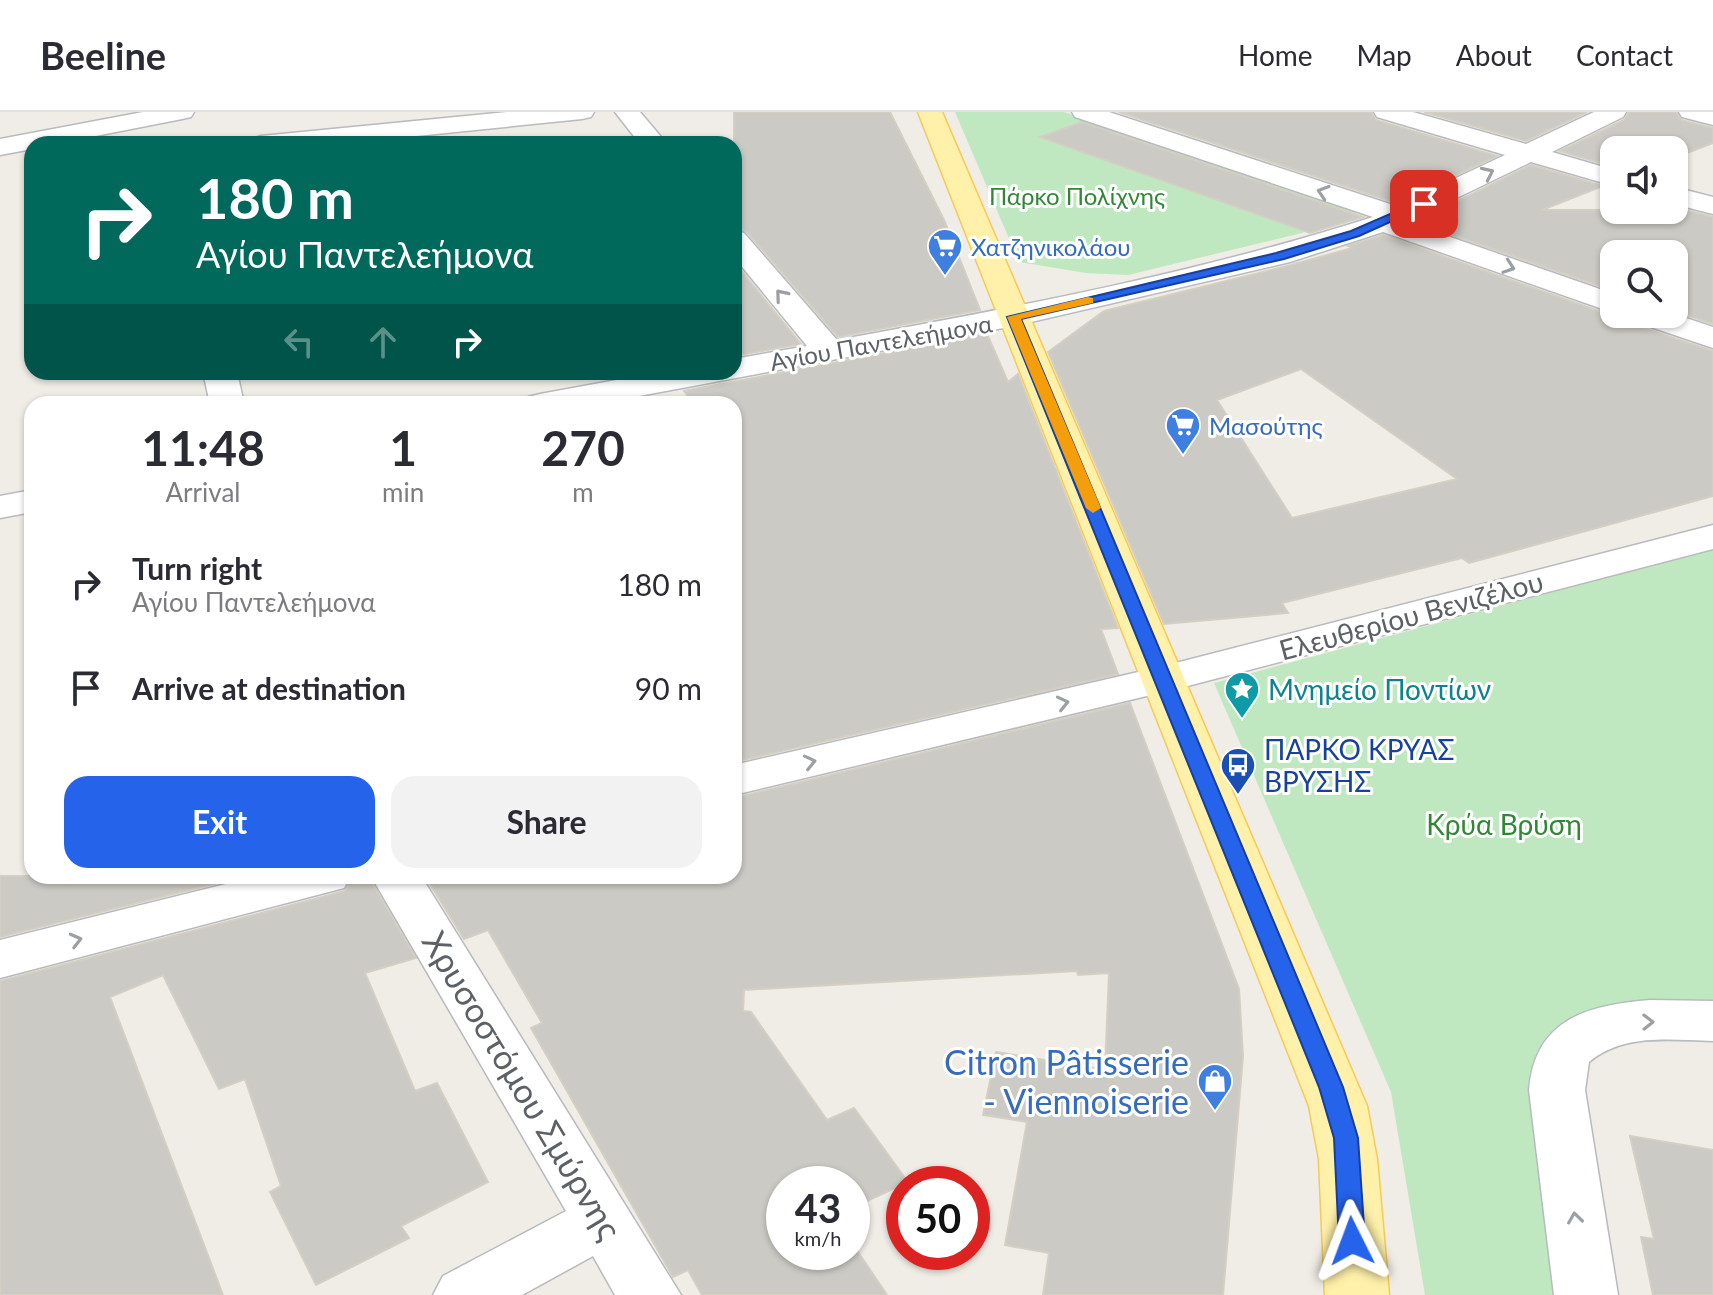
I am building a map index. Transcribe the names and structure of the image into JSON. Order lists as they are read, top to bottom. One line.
{"streets":{"street":["Αγίου Παντελεήμονα","Ελευθερίου Βενιζέλου","Χρυσοστόμου Σμύρνης"]},"one_way":["Ελευθερίου Βενιζέλου"],"parks":["Πάρκο Πολίχνης","Κρύα Βρύση"],"places":{"supermarket":["Χατζηνικολάου","Μασούτης"],"place":["Μνημείο Ποντίων"],"bus stop":["ΠΑΡΚΟ ΚΡΥΑΣ ΒΡΥΣΗΣ"],"shop":["Citron Pâtisserie - Viennoiserie"]},"page":{"header":"Beeline","nav":["Home","Map","About","Contact"],"turn":["180 m","Αγίου Παντελεήμονα"],"eta":["11:48","Arrival","1","min","270","m"],"list":[{"name":"Turn right","note":"Αγίου Παντελεήμονα","value":"180 m"},{"name":"Arrive at destination","value":"90 m"}],"buttons":["Exit","Share"],"speed":"43 km/h","limit":"50"}}
